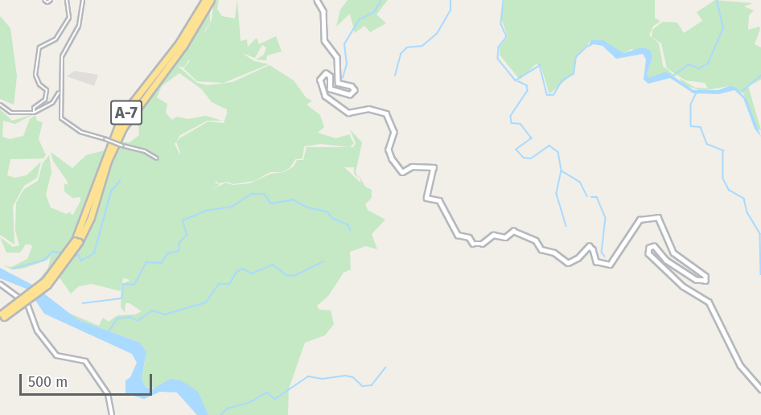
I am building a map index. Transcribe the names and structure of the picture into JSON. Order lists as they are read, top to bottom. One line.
{"streets":{"highway":["A-7"]},"scale_bar":"500 m"}
